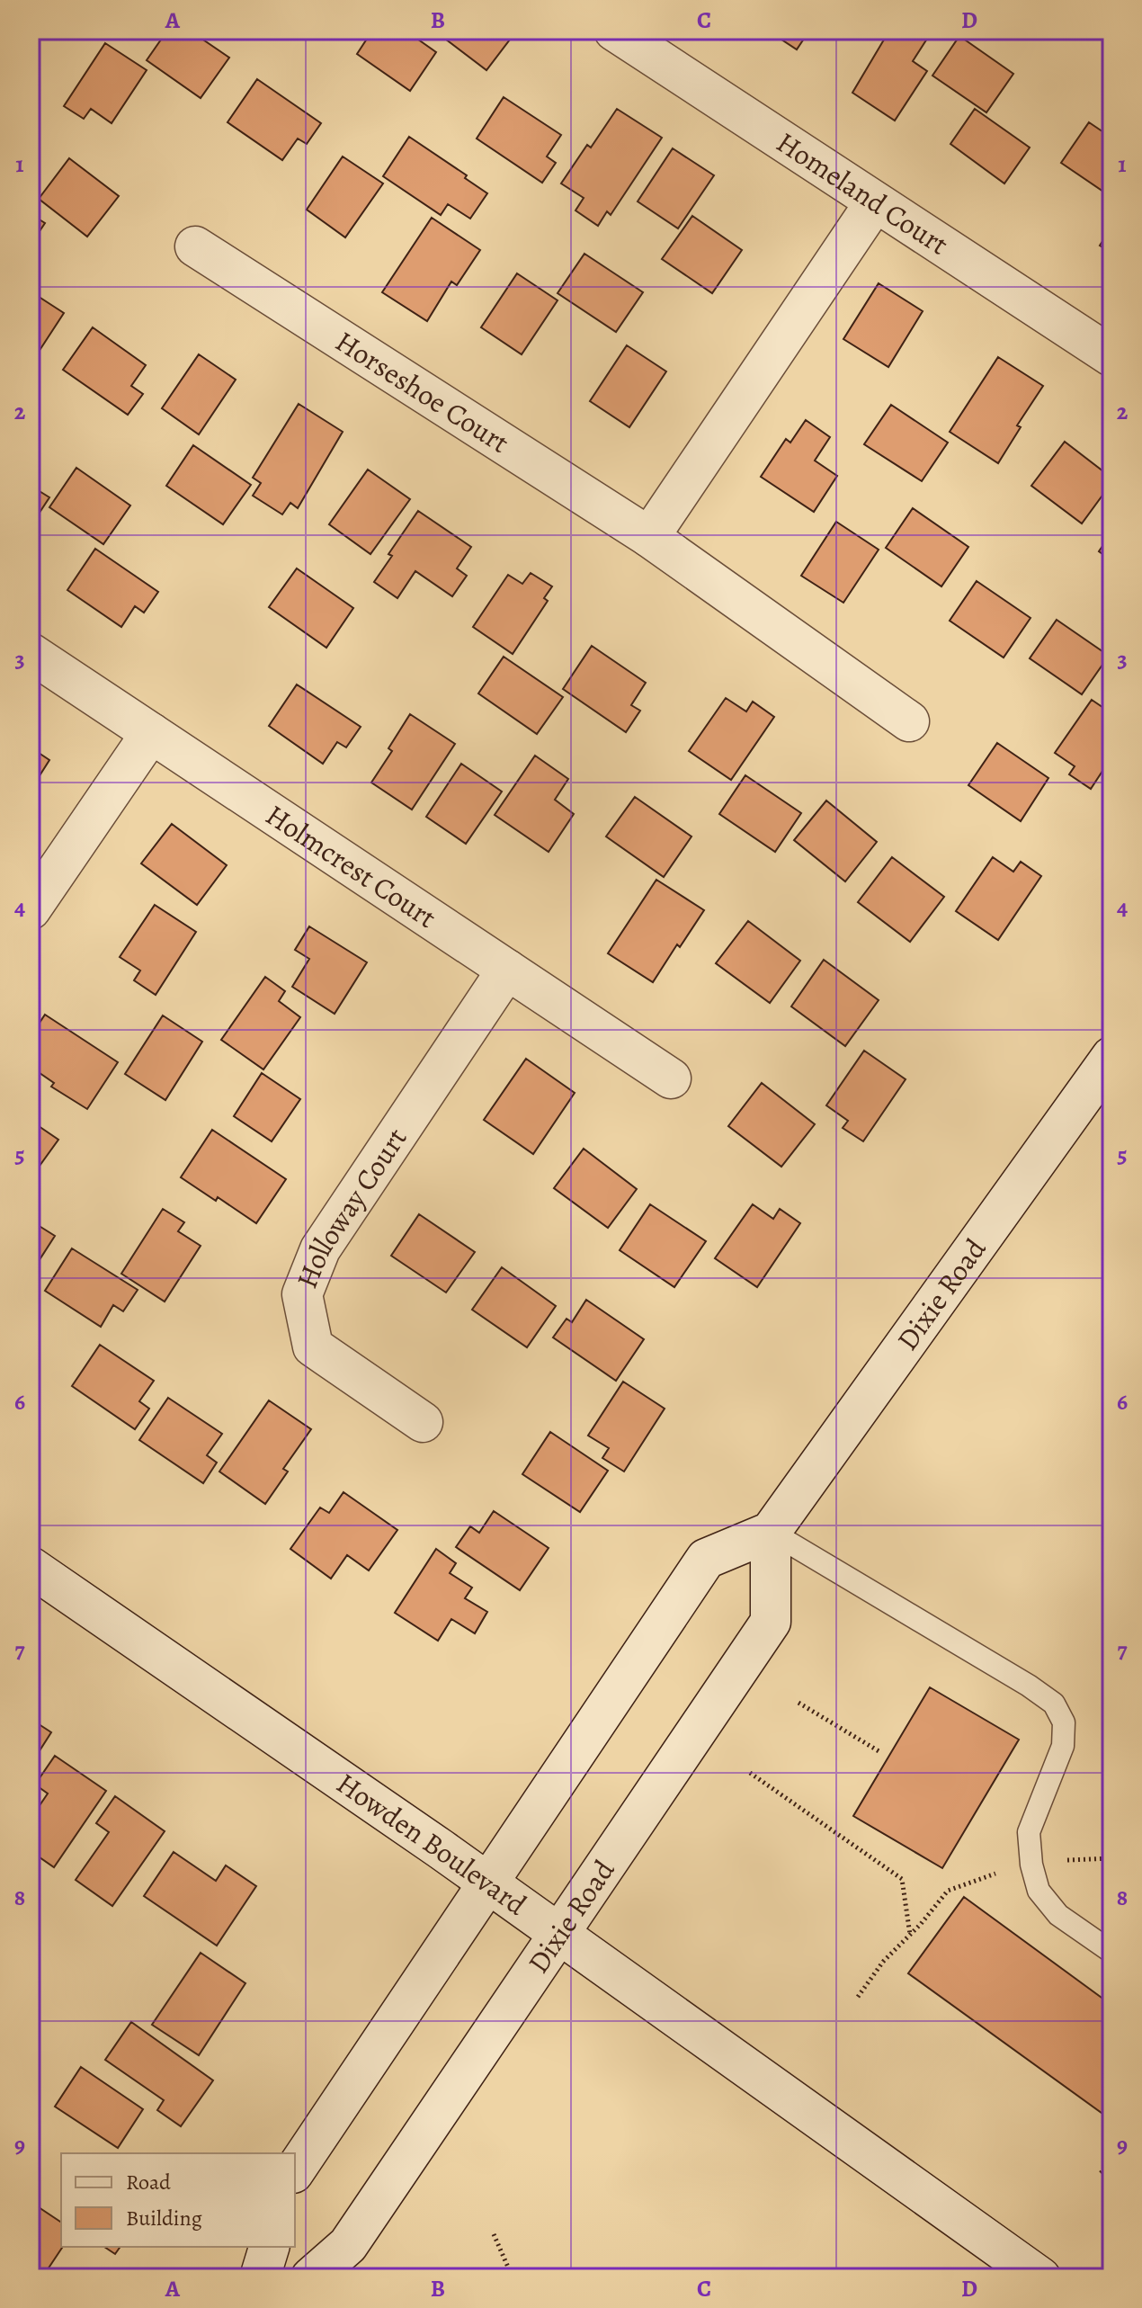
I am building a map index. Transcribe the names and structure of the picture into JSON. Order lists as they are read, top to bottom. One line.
{"streets":{"street":["Homeland Court","Horseshoe Court","Holmcrest Court","Holloway Court","Dixie Road","Howden Boulevard"]},"crossings":[["Holmcrest Court","Holloway Court"],["Dixie Road","Howden Boulevard"]],"legend":["Road","Building"],"grid":{"columns":["A","B","C","D"],"rows":["1","2","3","4","5","6","7","8","9"]}}
